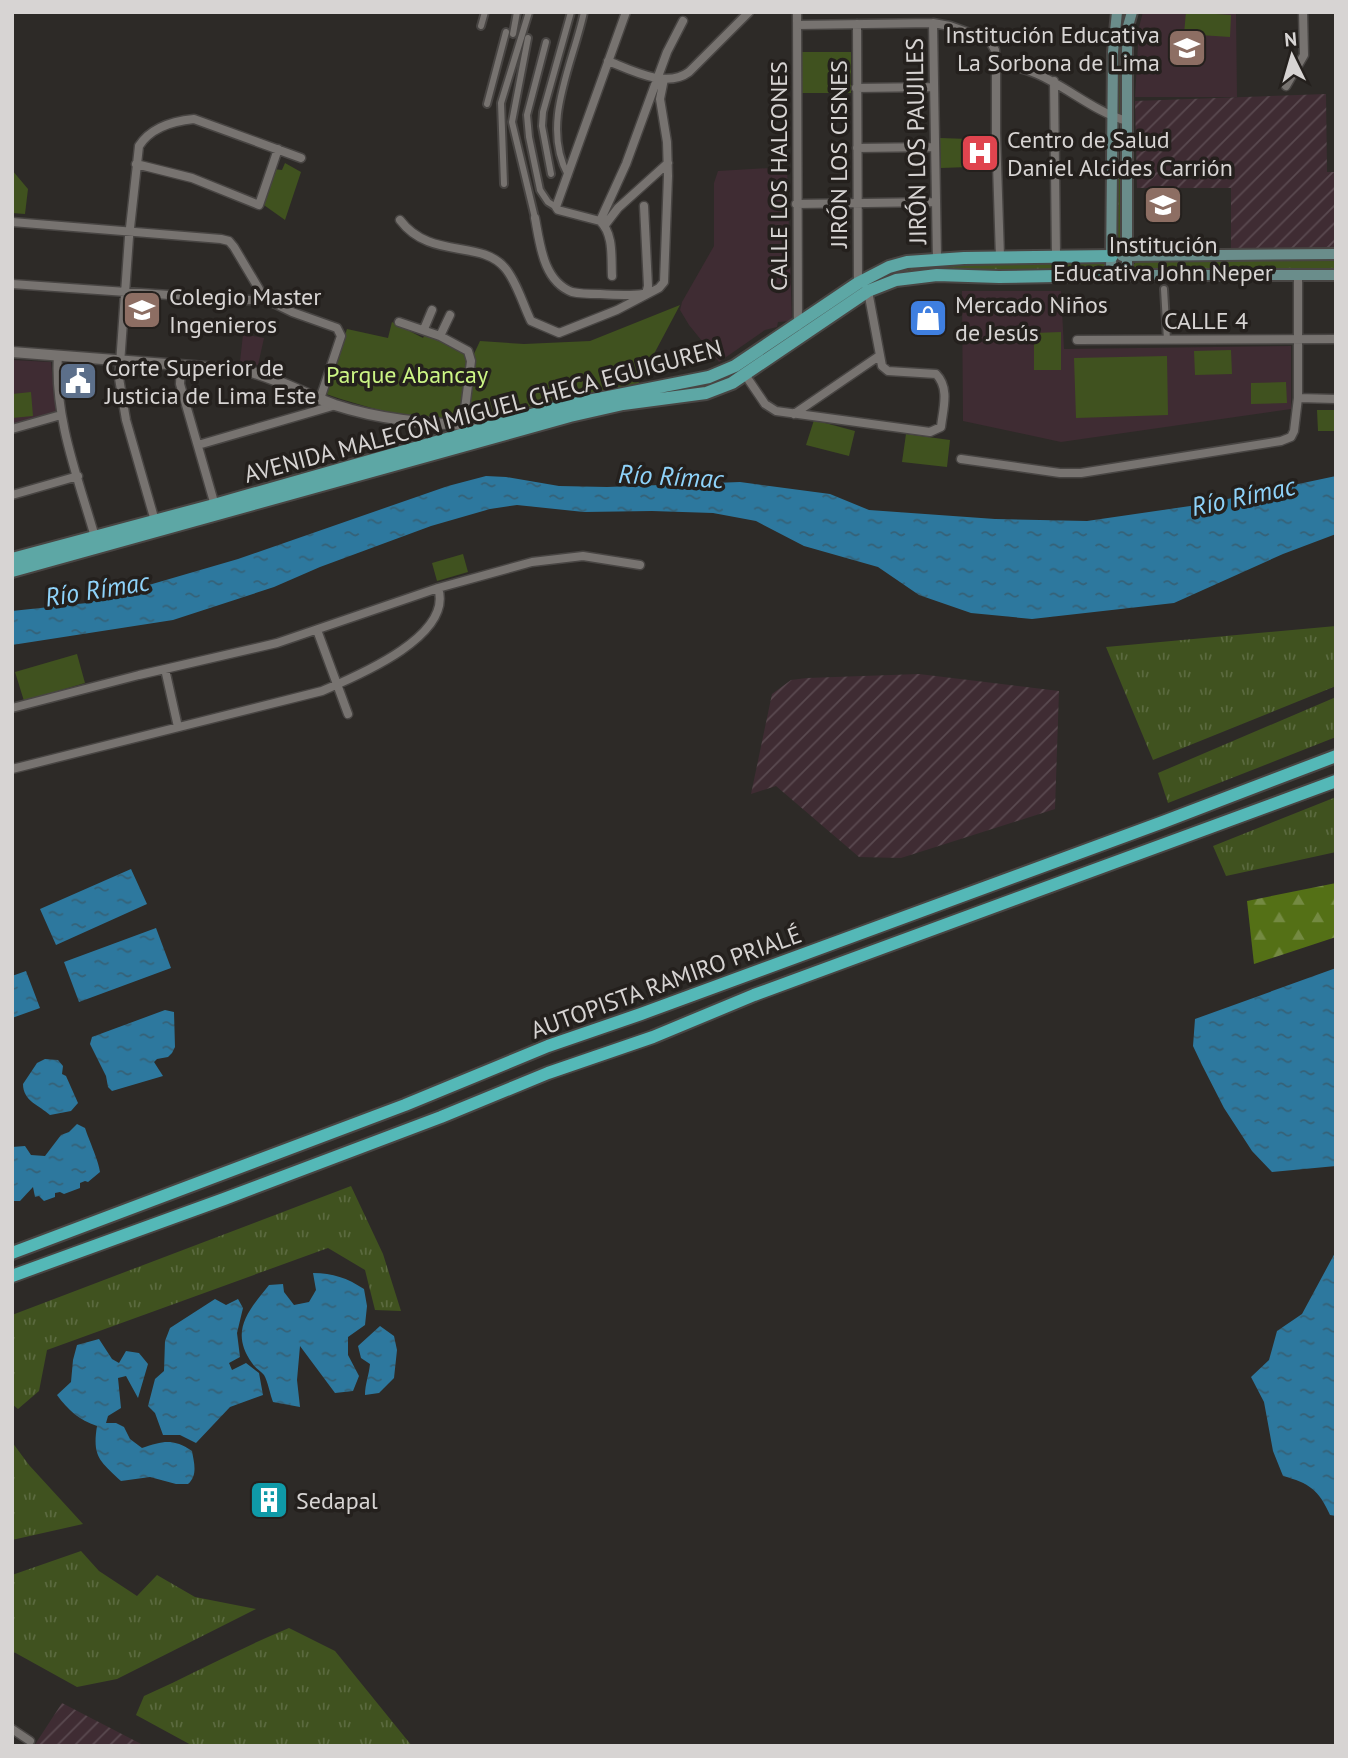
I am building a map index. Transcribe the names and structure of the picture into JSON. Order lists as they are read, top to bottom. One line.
{"streets":{"highway":["AUTOPISTA RAMIRO PRIALÉ"],"main road":["AVENIDA MALECÓN MIGUEL CHECA EGUIGUREN"],"street":["JIRÓN LOS PAUJILES","JIRÓN LOS CISNES","CALLE LOS HALCONES","CALLE 4"]},"crossings":[["JIRÓN LOS PAUJILES","AVENIDA MALECÓN MIGUEL CHECA EGUIGUREN"],["JIRÓN LOS CISNES","AVENIDA MALECÓN MIGUEL CHECA EGUIGUREN"],["CALLE LOS HALCONES","AVENIDA MALECÓN MIGUEL CHECA EGUIGUREN"]],"water":["Río Rímac"],"parks":["Parque Abancay"],"places":{"school or university":["Institución Educativa La Sorbona de Lima","Institución Educativa John Neper","Colegio Master Ingenieros"],"hospital":["Centro de Salud Daniel Alcides Carrión"],"shop":["Mercado Niños de Jesús"],"public building":["Corte Superior de Justicia de Lima Este"],"building":["Sedapal"]},"north":"top"}
